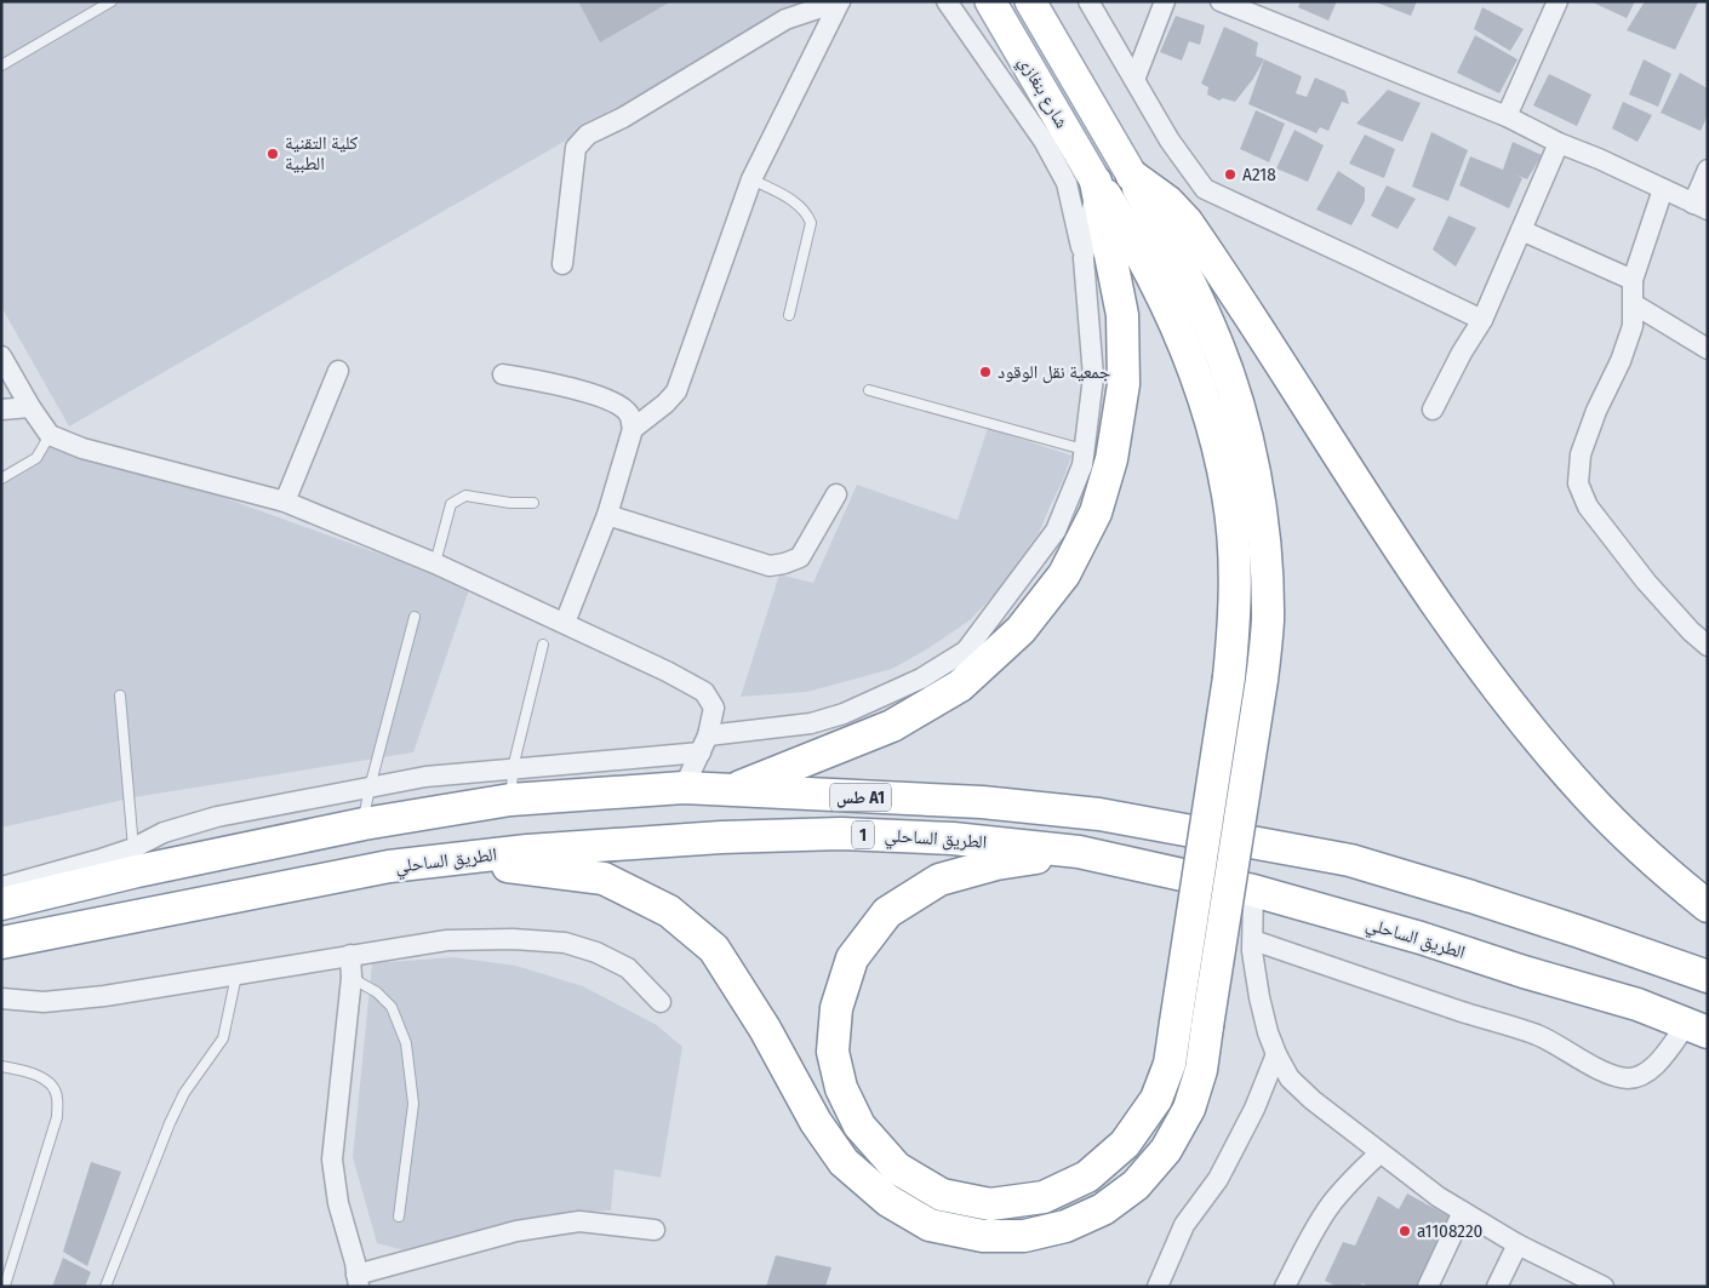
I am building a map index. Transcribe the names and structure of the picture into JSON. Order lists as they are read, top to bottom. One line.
{"streets":{"highway":["طس A1","1","الطريق الساحلي"],"main road":["شارع بنغازي"]},"places":["كلية التقنية الطبية","A218","جمعية نقل الوقود","a1108220"]}
